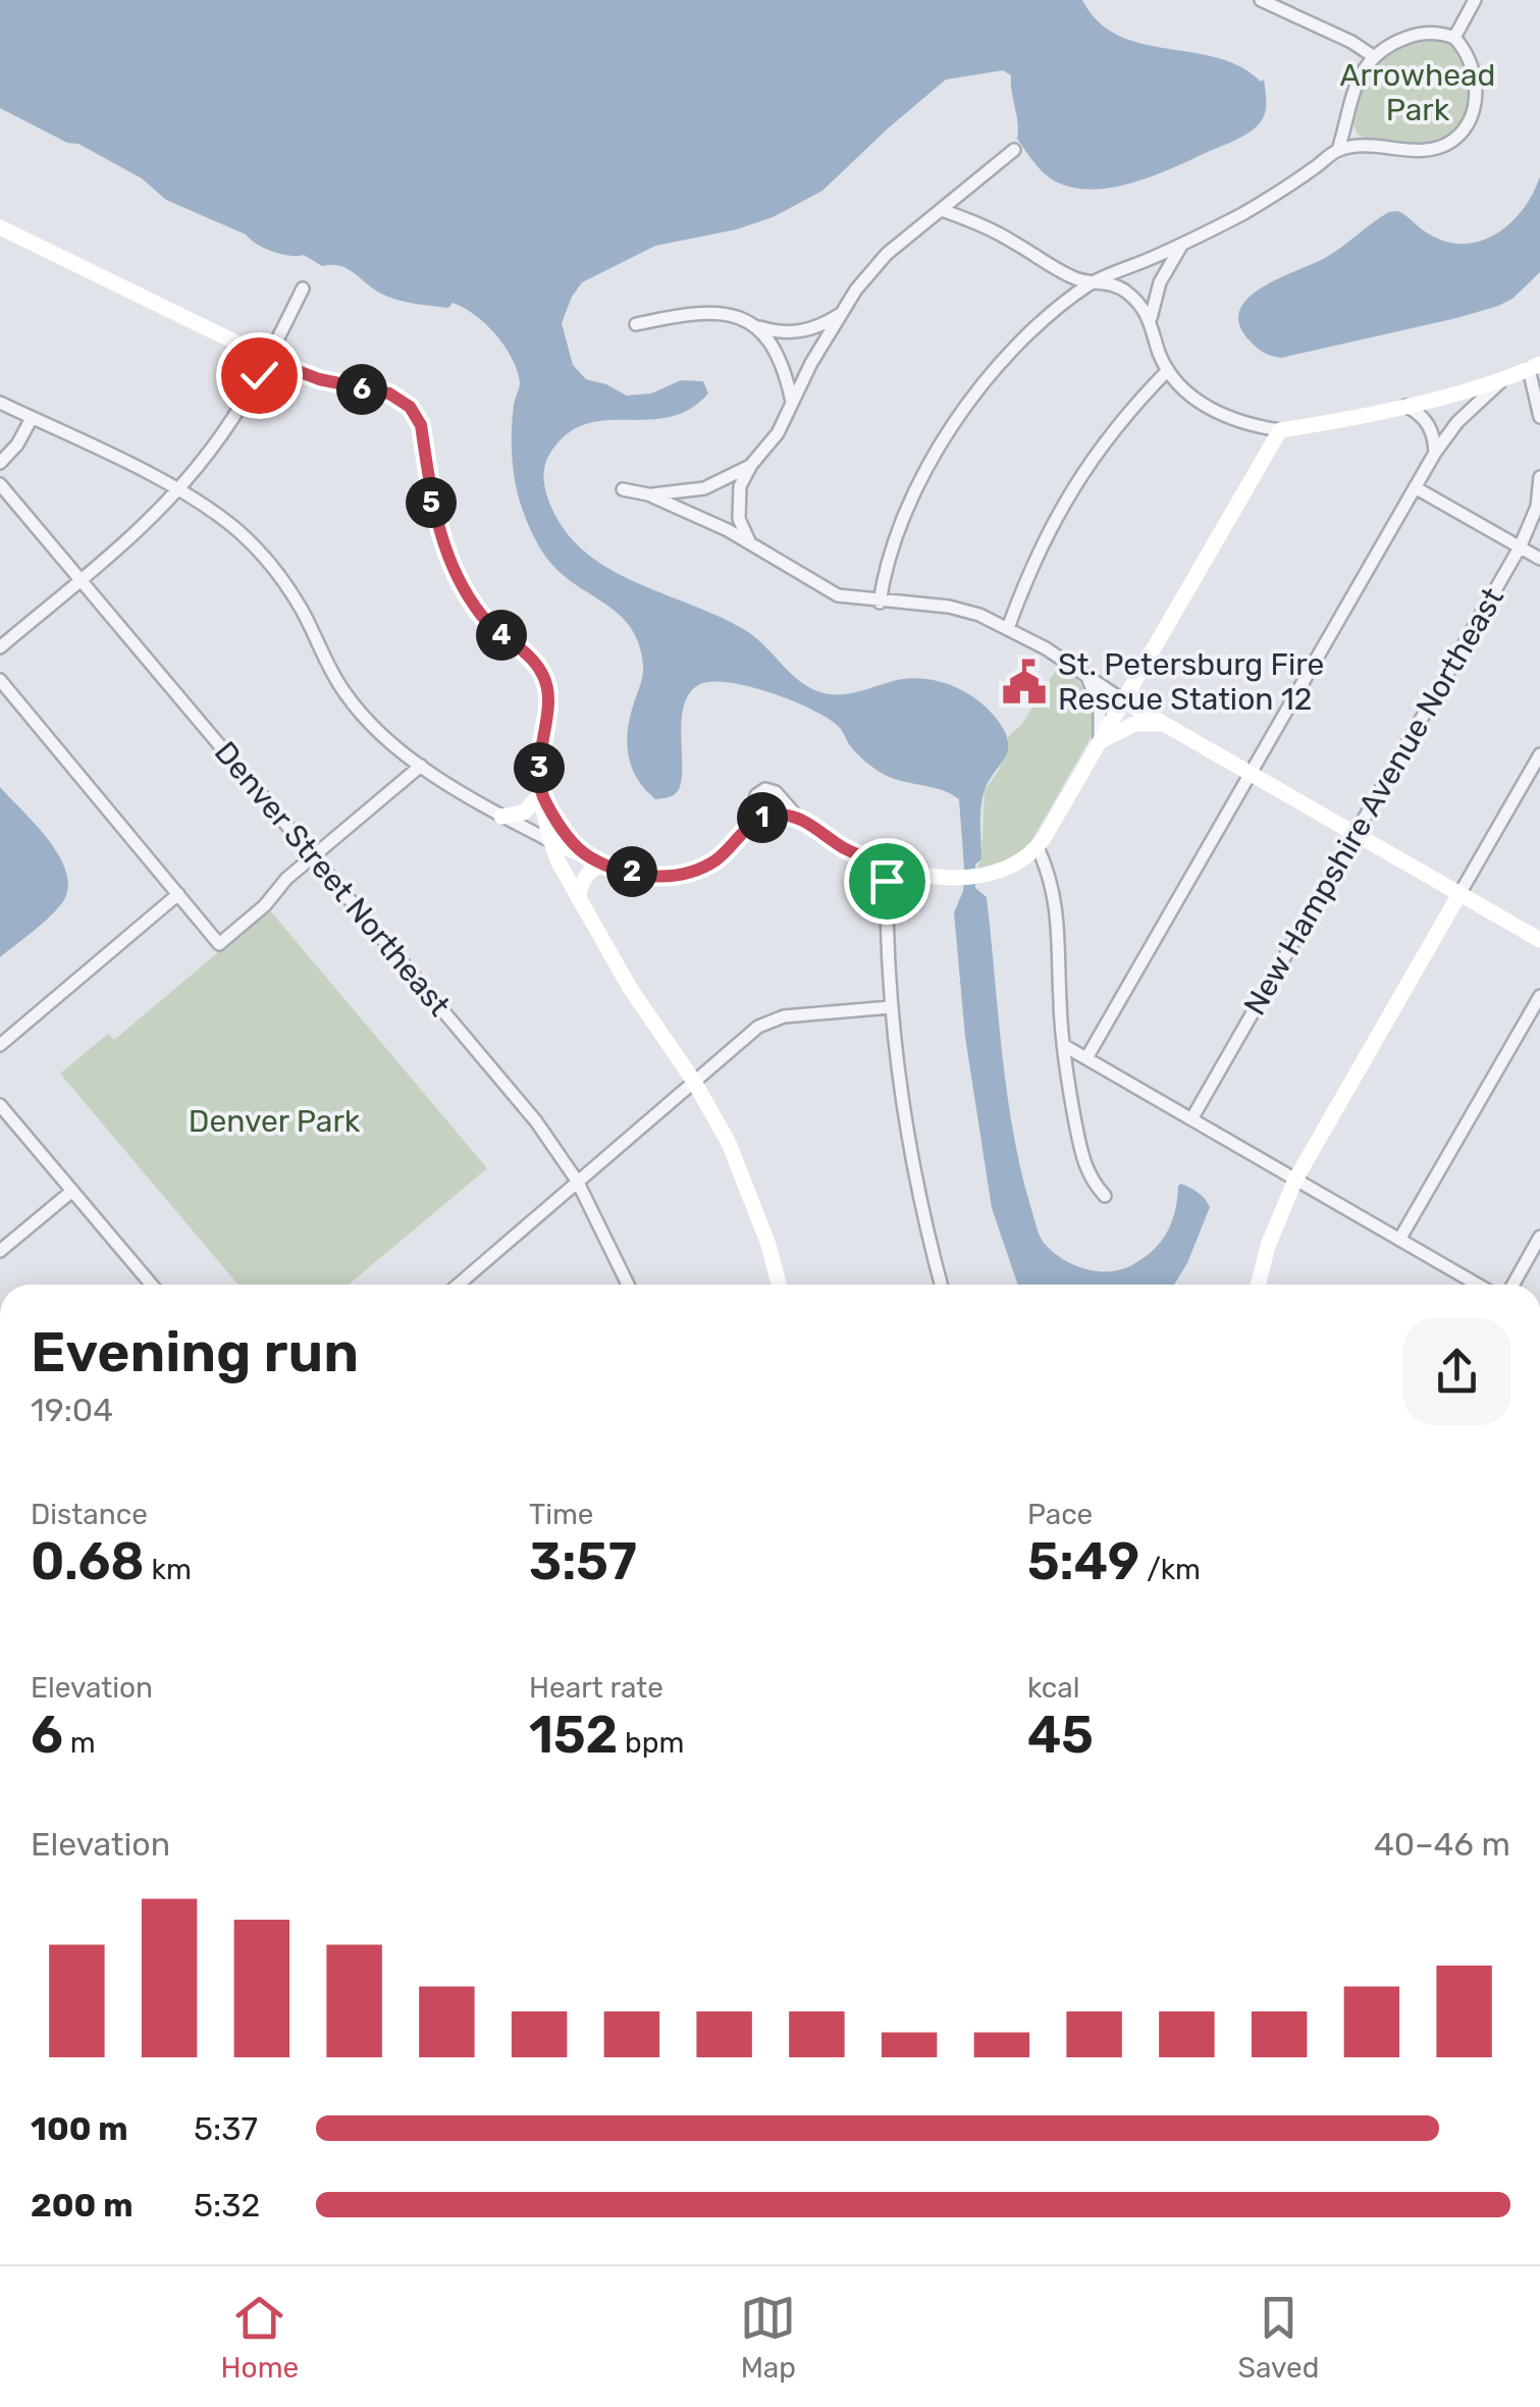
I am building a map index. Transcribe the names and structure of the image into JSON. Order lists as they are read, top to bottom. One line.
{"streets":{"street":["New Hampshire Avenue Northeast","Denver Street Northeast"]},"parks":["Arrowhead Park","Denver Park"],"places":{"public building":["St. Petersburg Fire Rescue Station 12"]},"page":{"pins":["6","5","4","3","1","2"],"heading":["Evening run","19:04"],"stats":[["Distance","0.68 km"],["Time","3:57"],["Pace","5:49 /km"],["Elevation","6 m"],["Heart rate","152 bpm"],["kcal","45"]],"chart":["Elevation","40–46 m"],"list":[{"name":"100 m","note":"5:37"},{"name":"200 m","note":"5:32"}],"tabs":["Home","Map","Saved"]}}
